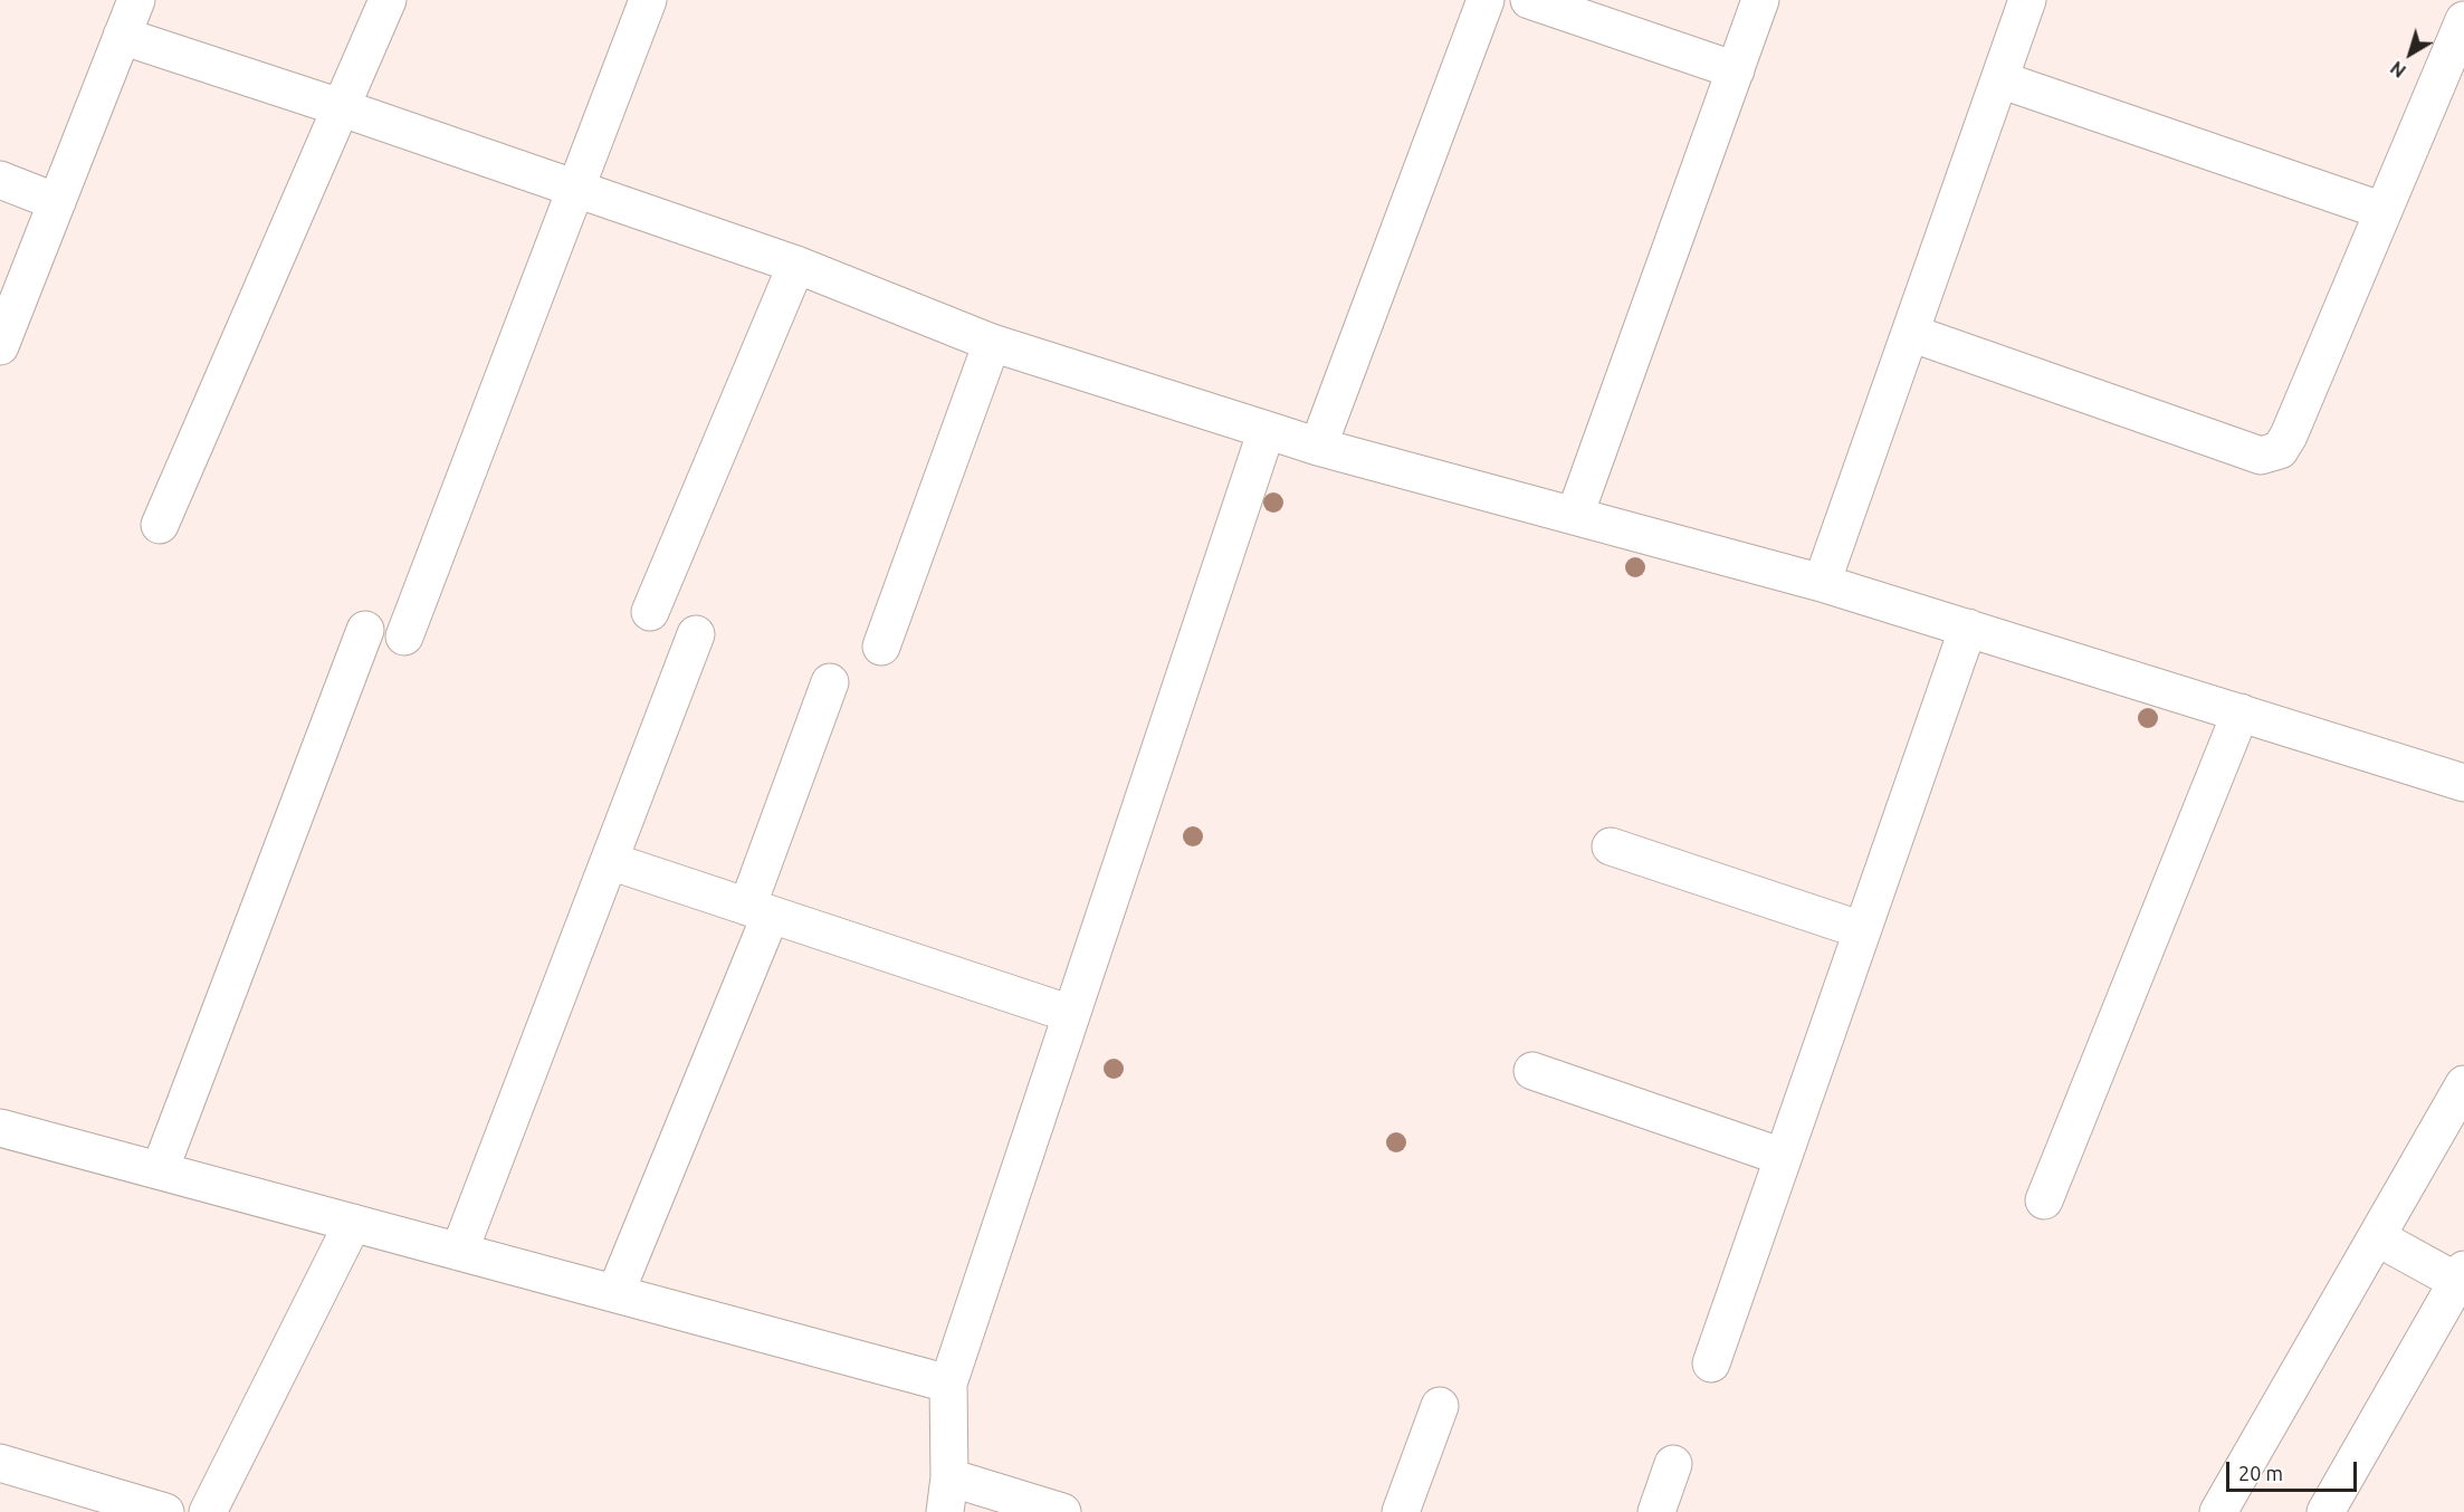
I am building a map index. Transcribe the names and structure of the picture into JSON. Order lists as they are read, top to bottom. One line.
{"scale_bar":"20 m","north":"bottom left"}
